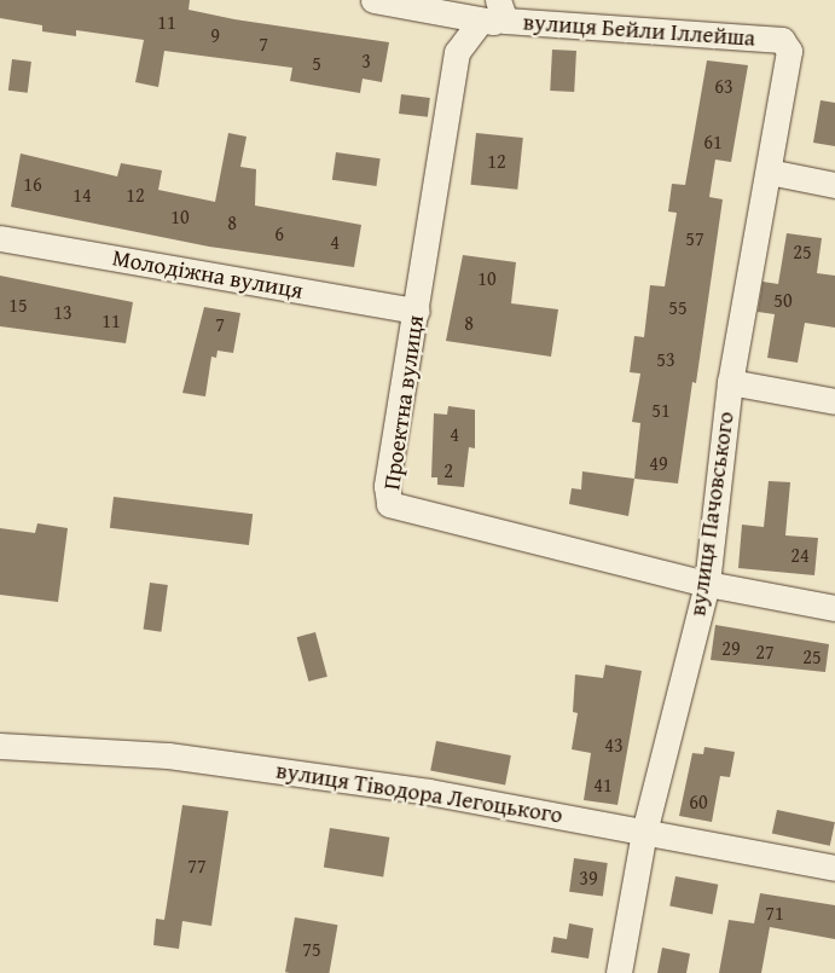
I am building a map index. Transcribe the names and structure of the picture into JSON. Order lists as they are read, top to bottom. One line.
{"streets":{"street":["вулиця Бейли Іллейша","Молодіжна вулиця","Проектна вулиця","вулиця Пачовського","вулиця Тіводора Легоцького"]},"crossings":[["вулиця Бейли Іллейша","Проектна вулиця"],["вулиця Бейли Іллейша","вулиця Пачовського"],["Молодіжна вулиця","Проектна вулиця"],["Проектна вулиця","вулиця Пачовського"],["вулиця Пачовського","вулиця Тіводора Легоцького"]],"house_numbers":["11","9","7","3","5","63","61","12","16","14","12","10","8","6","57","4","25","10","50","15","55","13","11","8","7","53","51","4","49","2","24","29","27","25","43","41","60","77","39","71","75"]}
